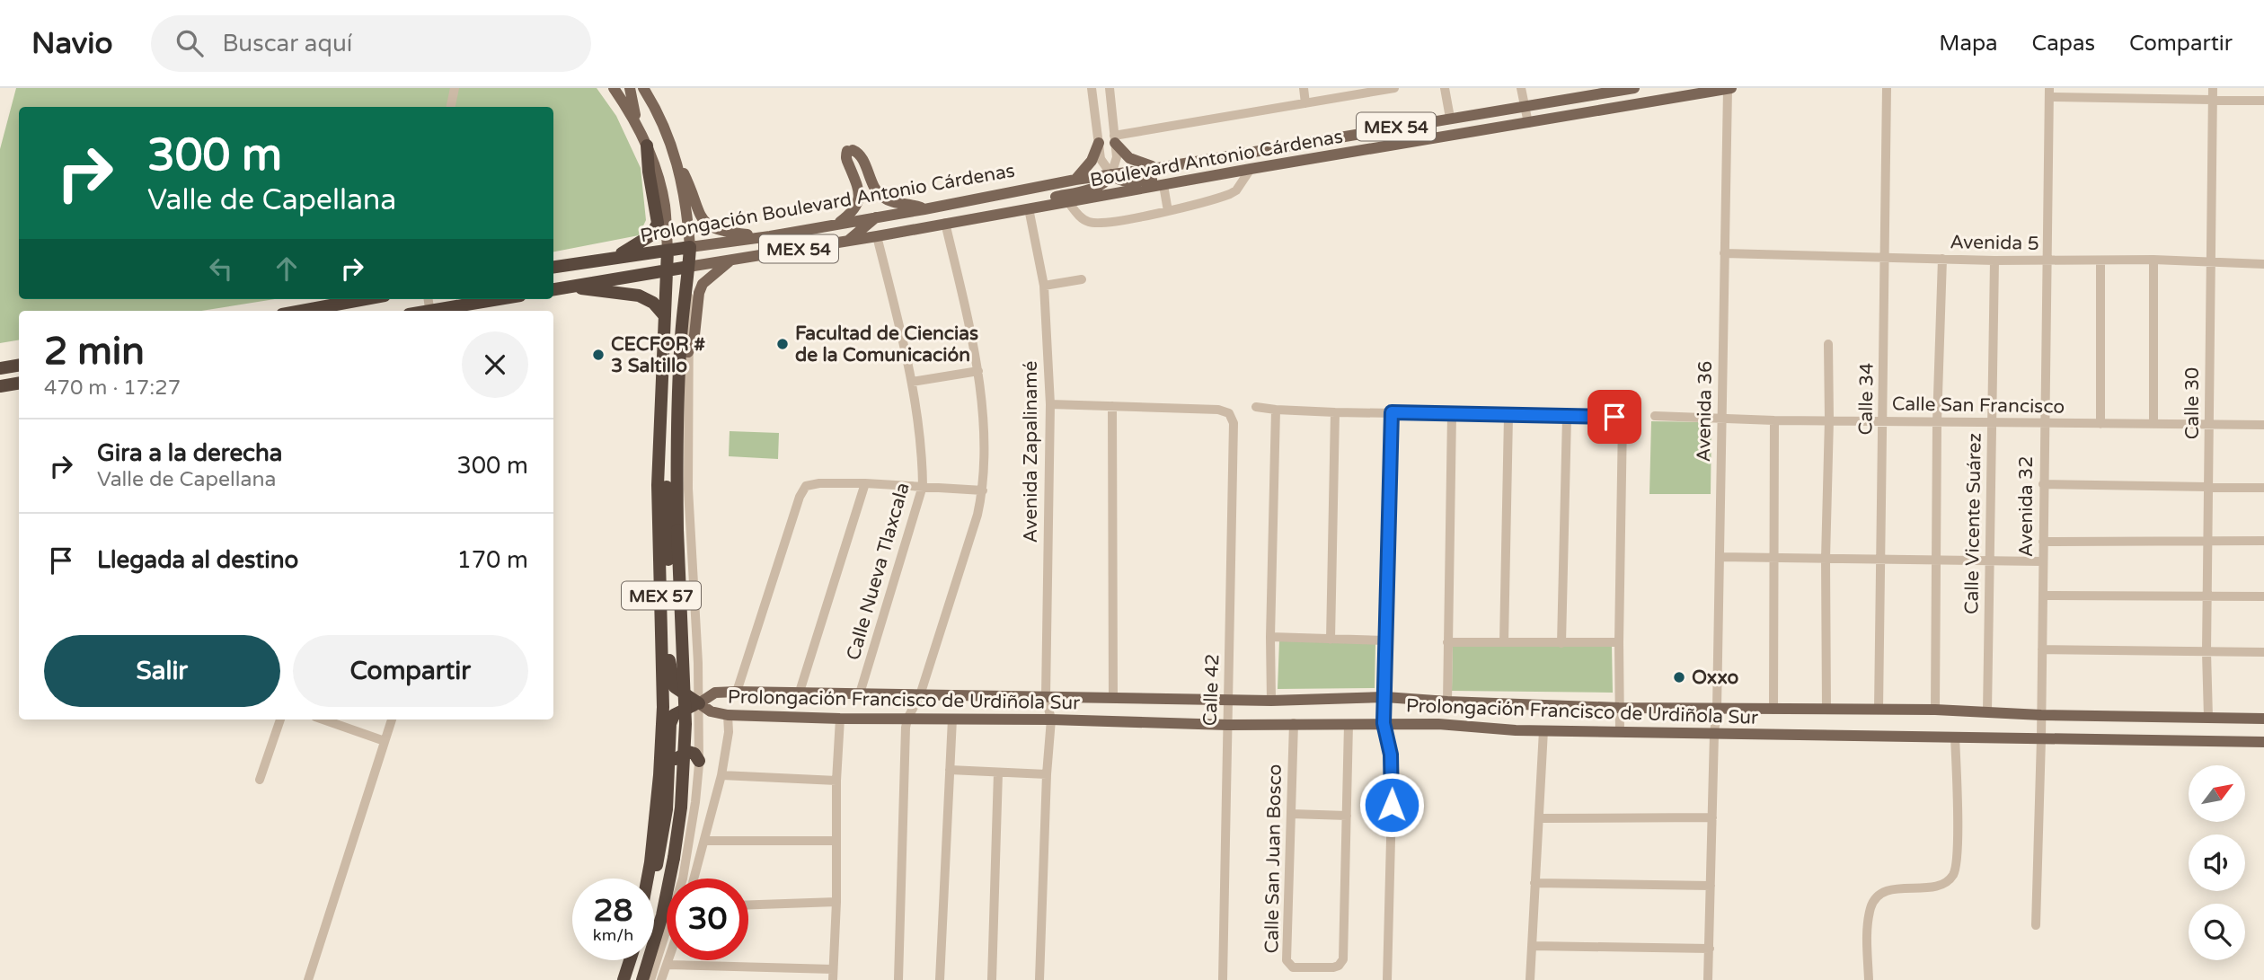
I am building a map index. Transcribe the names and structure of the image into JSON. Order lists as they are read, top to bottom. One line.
{"streets":{"highway":["MEX 54","Prolongación Boulevard Antonio Cárdenas","MEX 57"],"main road":["Boulevard Antonio Cárdenas","Prolongación Francisco de Urdiñola Sur"],"street":["Avenida 5","Calle 34","Calle 30","Calle San Francisco","Avenida 36","Avenida Zapalinamé","Avenida 32","Calle Vicente Suárez","Calle Nueva Tlaxcala","Calle 42","Calle San Juan Bosco"]},"crossings":[["Boulevard Antonio Cárdenas","Prolongación Boulevard Antonio Cárdenas"],["Boulevard Antonio Cárdenas","Avenida 36"],["Prolongación Boulevard Antonio Cárdenas","Avenida Zapalinamé"],["Prolongación Boulevard Antonio Cárdenas","Calle Nueva Tlaxcala"],["Prolongación Boulevard Antonio Cárdenas","MEX 57"],["Avenida 5","Calle 34"],["Avenida 5","Calle 30"],["Avenida 5","Avenida 36"],["Avenida 5","Avenida 32"],["Avenida 5","Calle Vicente Suárez"],["Calle 34","Calle San Francisco"],["Calle 34","Prolongación Francisco de Urdiñola Sur"],["Calle 30","Calle San Francisco"],["Calle 30","Prolongación Francisco de Urdiñola Sur"],["Calle San Francisco","Avenida 36"],["Calle San Francisco","Avenida 32"],["Calle San Francisco","Calle Vicente Suárez"],["Avenida 36","Prolongación Francisco de Urdiñola Sur"],["Avenida Zapalinamé","Prolongación Francisco de Urdiñola Sur"],["Avenida 32","Prolongación Francisco de Urdiñola Sur"],["Calle Vicente Suárez","Prolongación Francisco de Urdiñola Sur"],["Calle Nueva Tlaxcala","Prolongación Francisco de Urdiñola Sur"],["Calle 42","Prolongación Francisco de Urdiñola Sur"],["Prolongación Francisco de Urdiñola Sur","Calle San Juan Bosco"]],"places":["Facultad de Ciencias de la Comunicación","CECFOR # 3 Saltillo","Oxxo"],"north":"top right","page":{"header":"Navio","search":"Buscar aquí","nav":["Mapa","Capas","Compartir"],"turn":["300 m","Valle de Capellana"],"heading":["2 min","470 m · 17:27"],"list":[{"name":"Gira a la derecha","note":"Valle de Capellana","value":"300 m"},{"name":"Llegada al destino","value":"170 m"}],"buttons":["Salir","Compartir"],"speed":"28 km/h","limit":"30"}}
